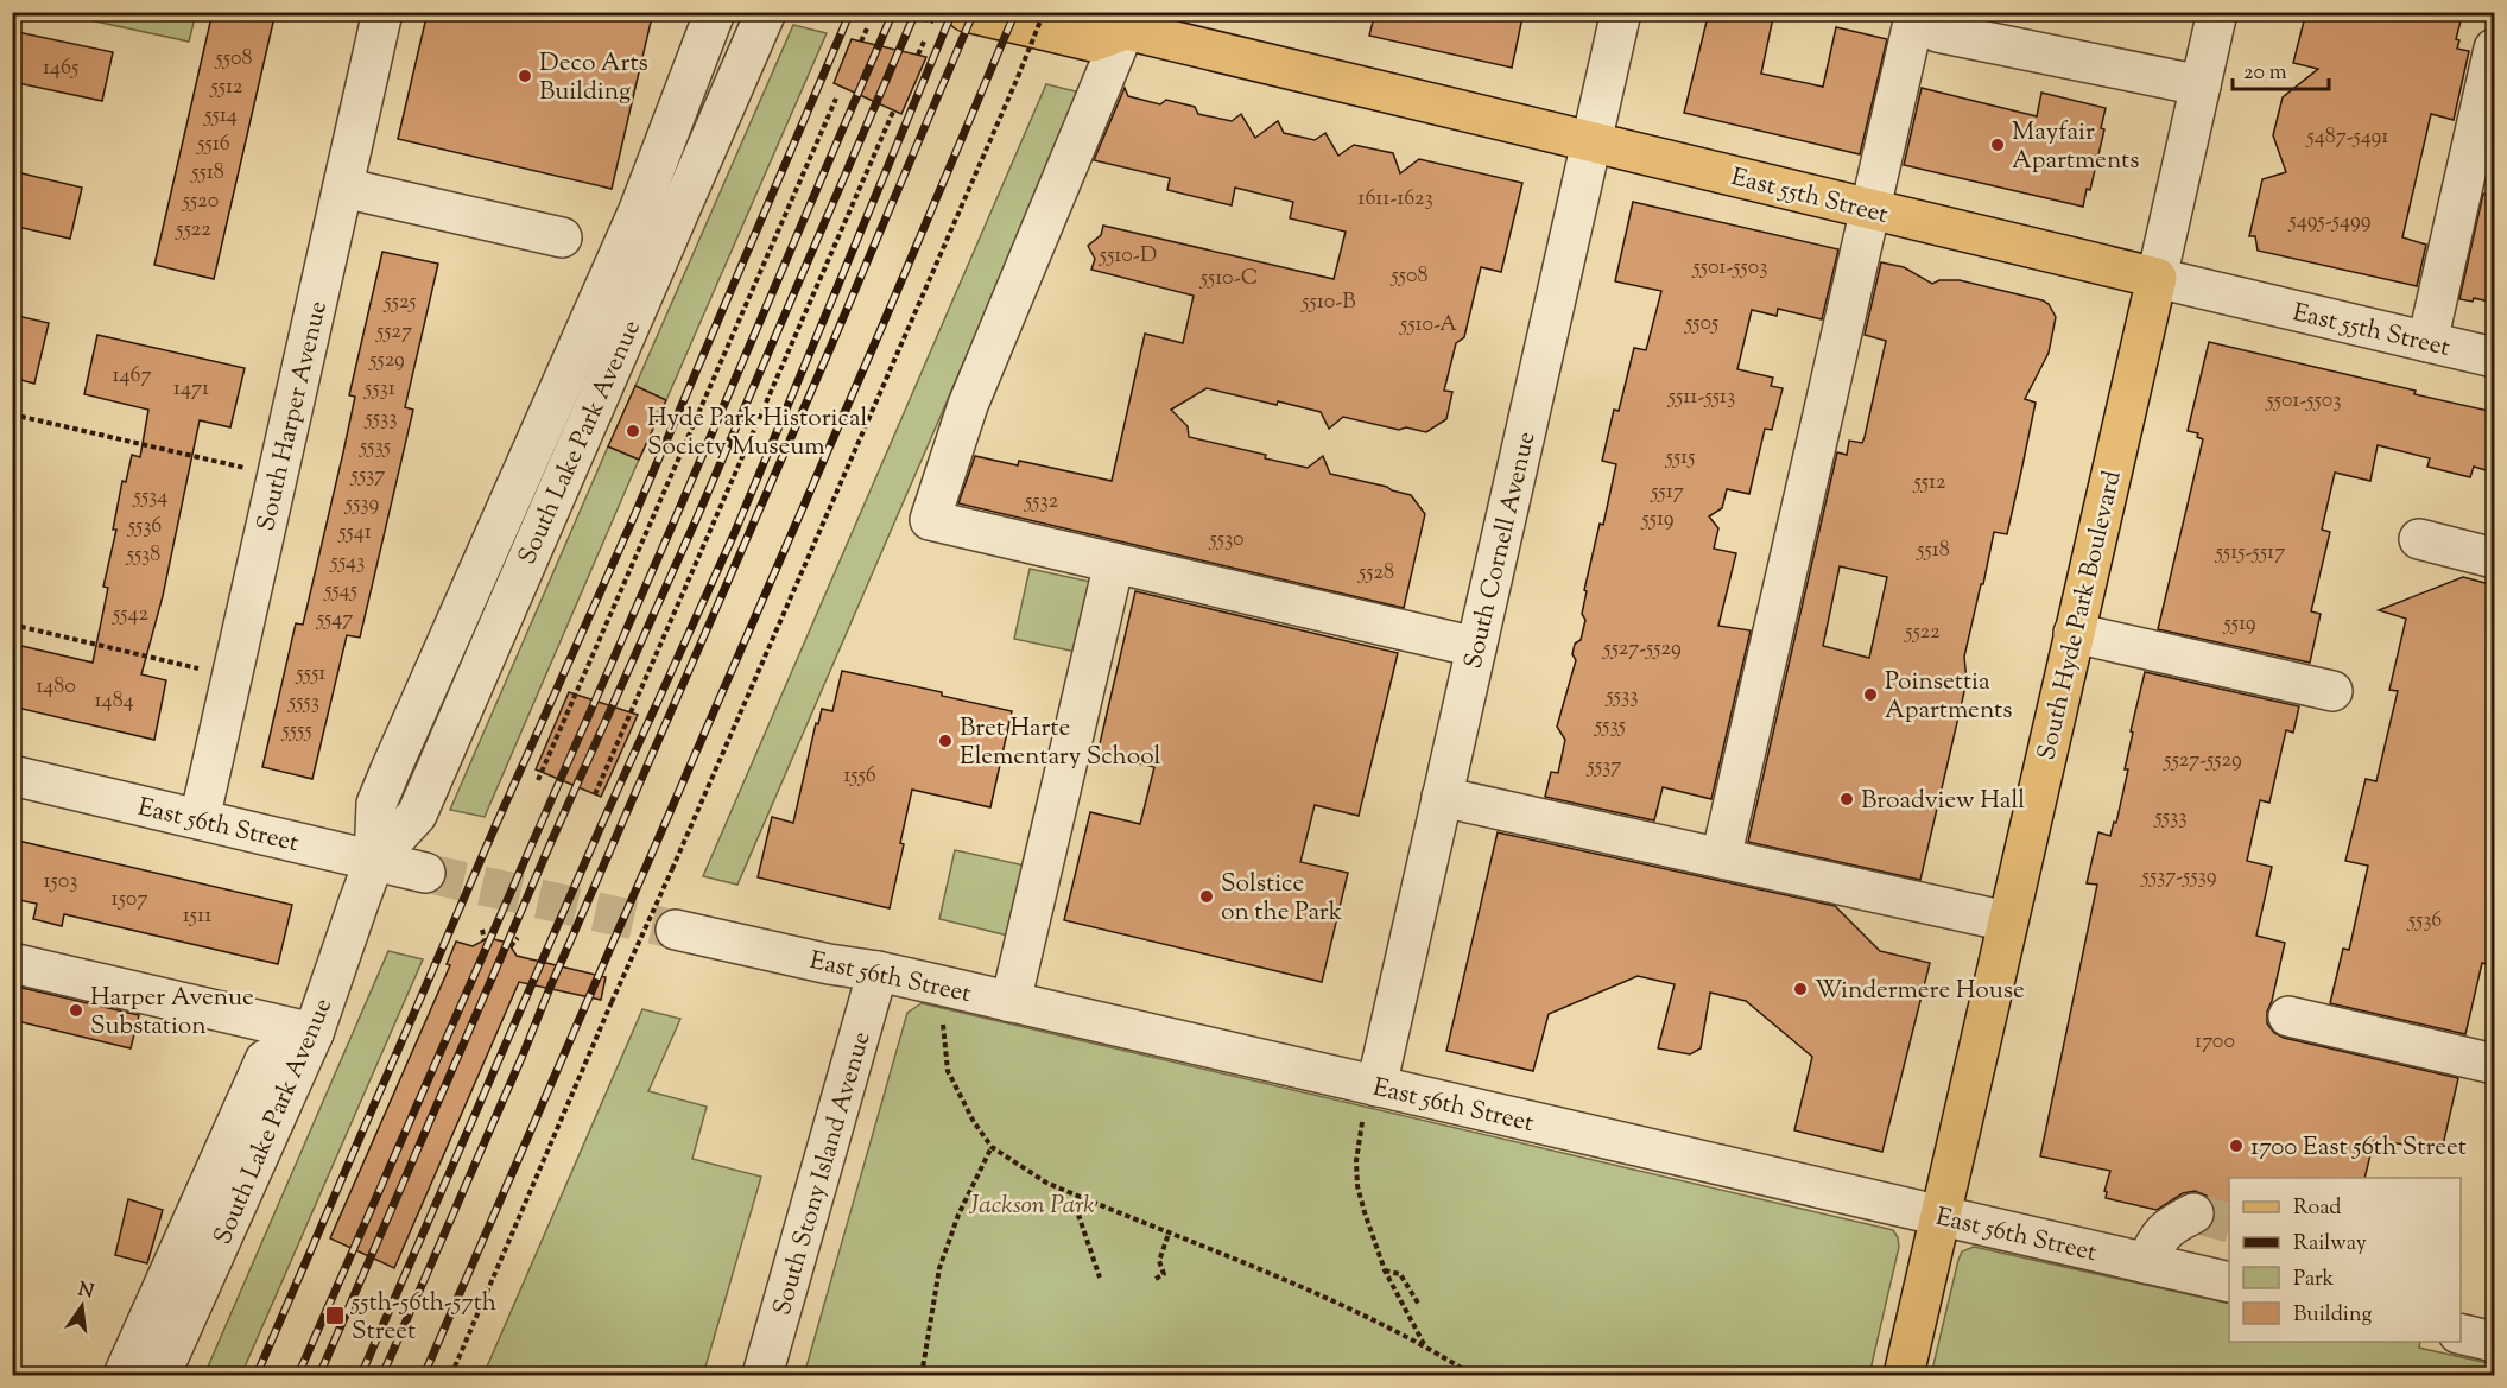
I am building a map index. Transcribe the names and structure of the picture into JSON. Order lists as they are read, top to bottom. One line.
{"streets":{"main road":["East 55th Street","South Hyde Park Boulevard"],"street":["South Harper Avenue","South Lake Park Avenue","South Cornell Avenue","East 56th Street","South Stony Island Avenue"]},"crossings":[["East 55th Street","South Cornell Avenue"],["East 55th Street","South Hyde Park Boulevard"],["South Harper Avenue","East 56th Street"],["South Lake Park Avenue","East 56th Street"],["South Cornell Avenue","East 56th Street"],["South Hyde Park Boulevard","East 56th Street"],["East 56th Street","South Stony Island Avenue"]],"parks":["Jackson Park"],"places":{"other":["Deco Arts Building","Mayfair Apartments","Hyde Park Historical Society Museum","Poinsettia Apartments","Bret Harte Elementary School","Broadview Hall","Solstice on the Park","Windermere House","Harper Avenue Substation","1700 East 56th Street"],"transit":["55th-56th-57th Street"]},"house_numbers":["5508","1465","5512","5514","5487-5491","5516","5518","1611-1623","5520","5495-5499","5522","5510-D","5501-5503","5508","5510-C","5525","5510-B","5505","5510-A","5527","5529","1467","1471","5531","5511-5513","5501-5503","5533","5535","5515","5537","5512","5517","5534","5532","5539","5519","5536","5541","5530","5518","5515-5517","5538","5543","5528","5545","5542","5547","5519","5522","5527-5529","5551","1480","5533","1484","5553","5535","5555","5527-5529","5537","1556","5533","5537-5539","1503","1507","1511","5536","1700"],"legend":["Road","Railway","Park","Building"],"scale_bar":"20 m","north":"top"}
